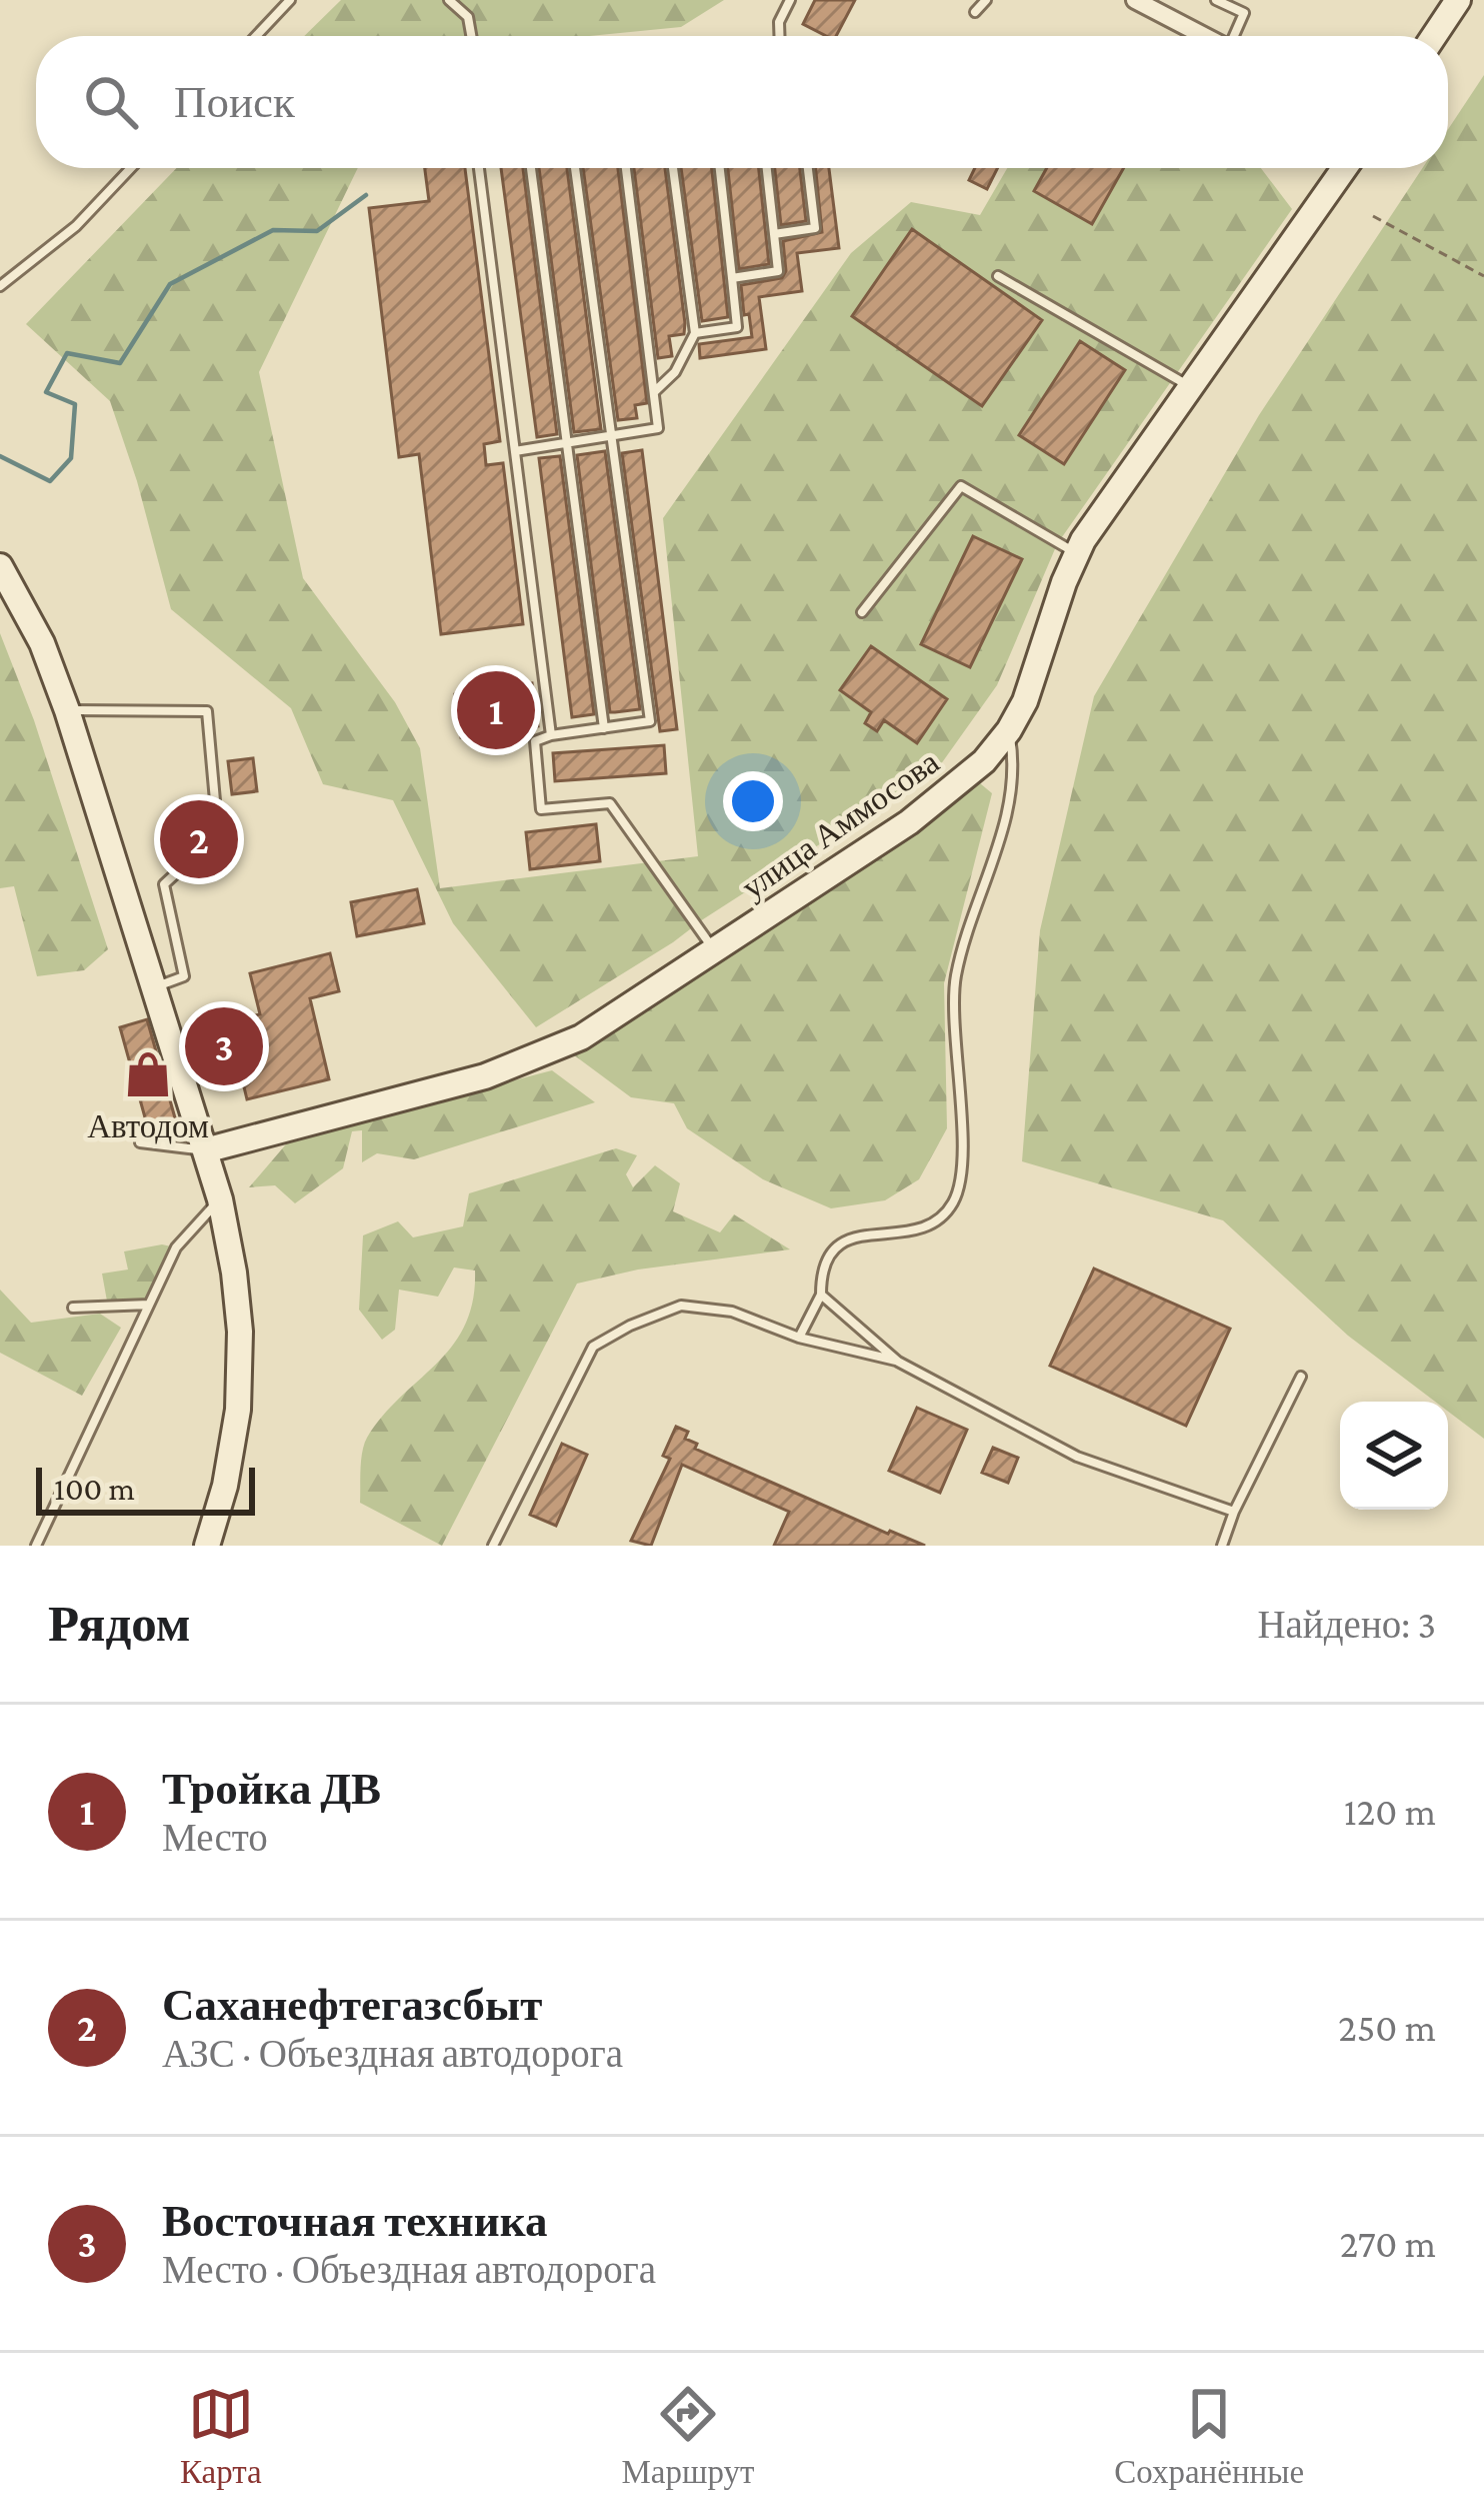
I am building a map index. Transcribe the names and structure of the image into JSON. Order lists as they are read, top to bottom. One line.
{"streets":{"street":["улица Аммосова"]},"places":{"shop":["Автодом"]},"scale_bar":"100 m","page":{"search":"Поиск","pins":["1","2","3"],"scale":"100 m","heading":["Рядом","Найдено: 3"],"list":[{"mark":"1","name":"Тройка ДВ","note":"Место","value":"120 m"},{"mark":"2","name":"Саханефтегазсбыт","note":"АЗС · Объездная автодорога","value":"250 m"},{"mark":"3","name":"Восточная техника","note":"Место · Объездная автодорога","value":"270 m"}],"nav":["Карта","Маршрут","Сохранённые"]}}
